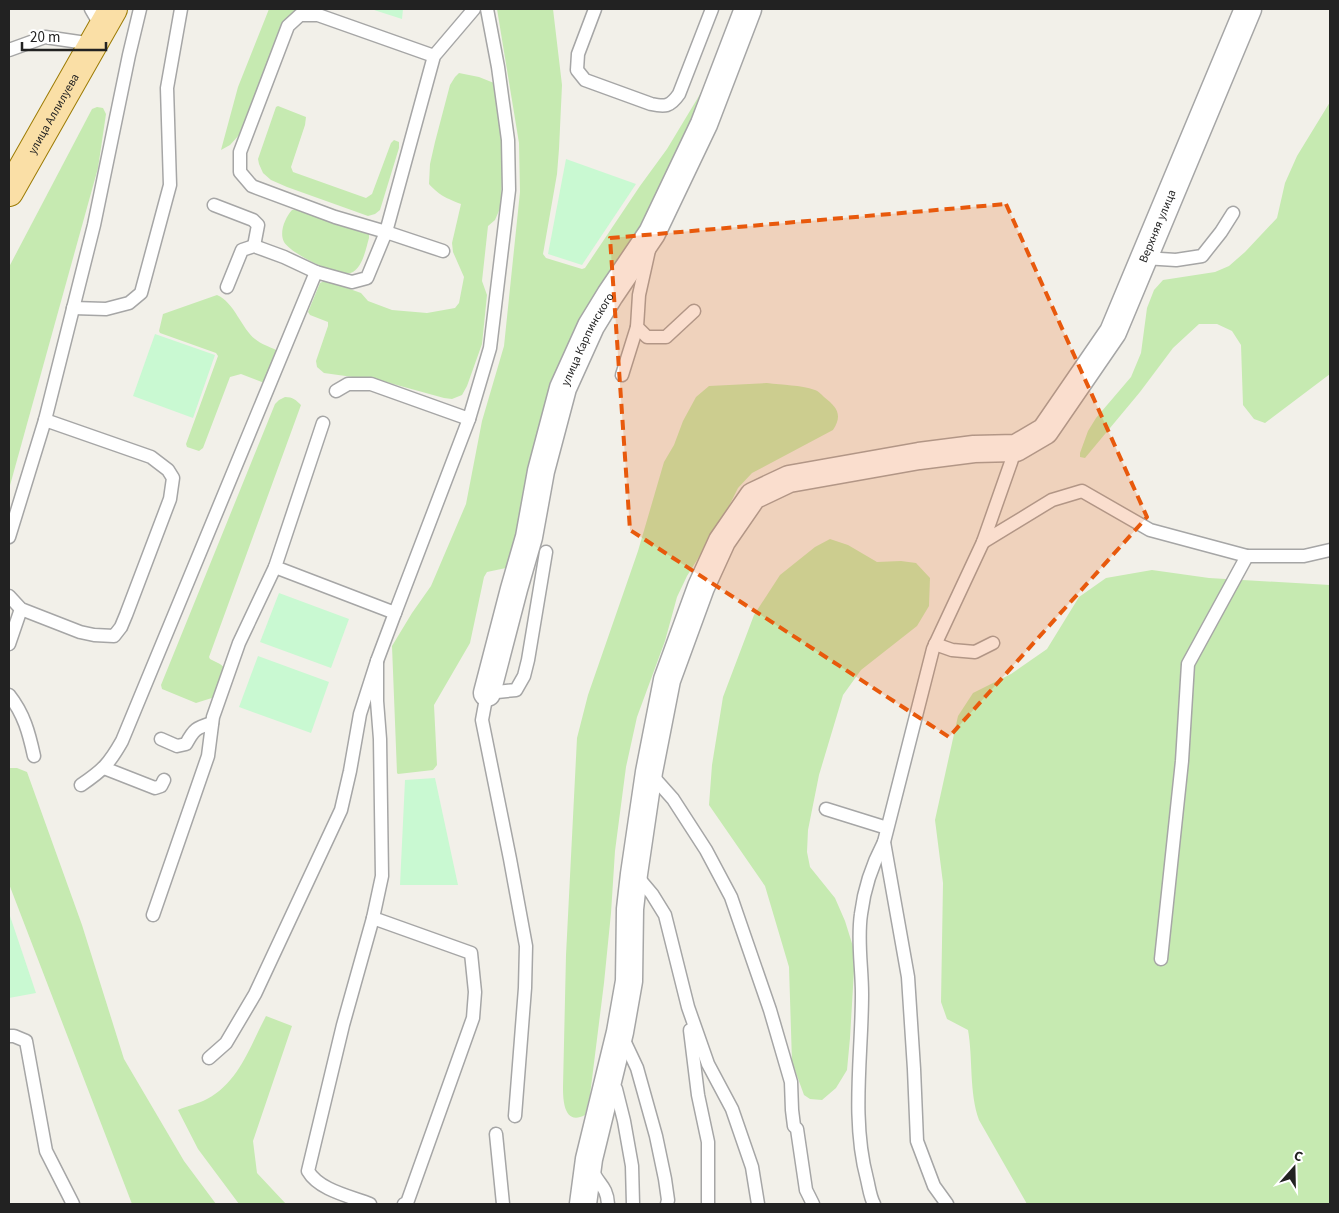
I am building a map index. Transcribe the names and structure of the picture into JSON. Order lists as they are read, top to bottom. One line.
{"streets":{"main road":["улица Аллилуева"],"street":["Верхняя улица","улица Карпинского"]},"scale_bar":"20 m","north":"top"}
